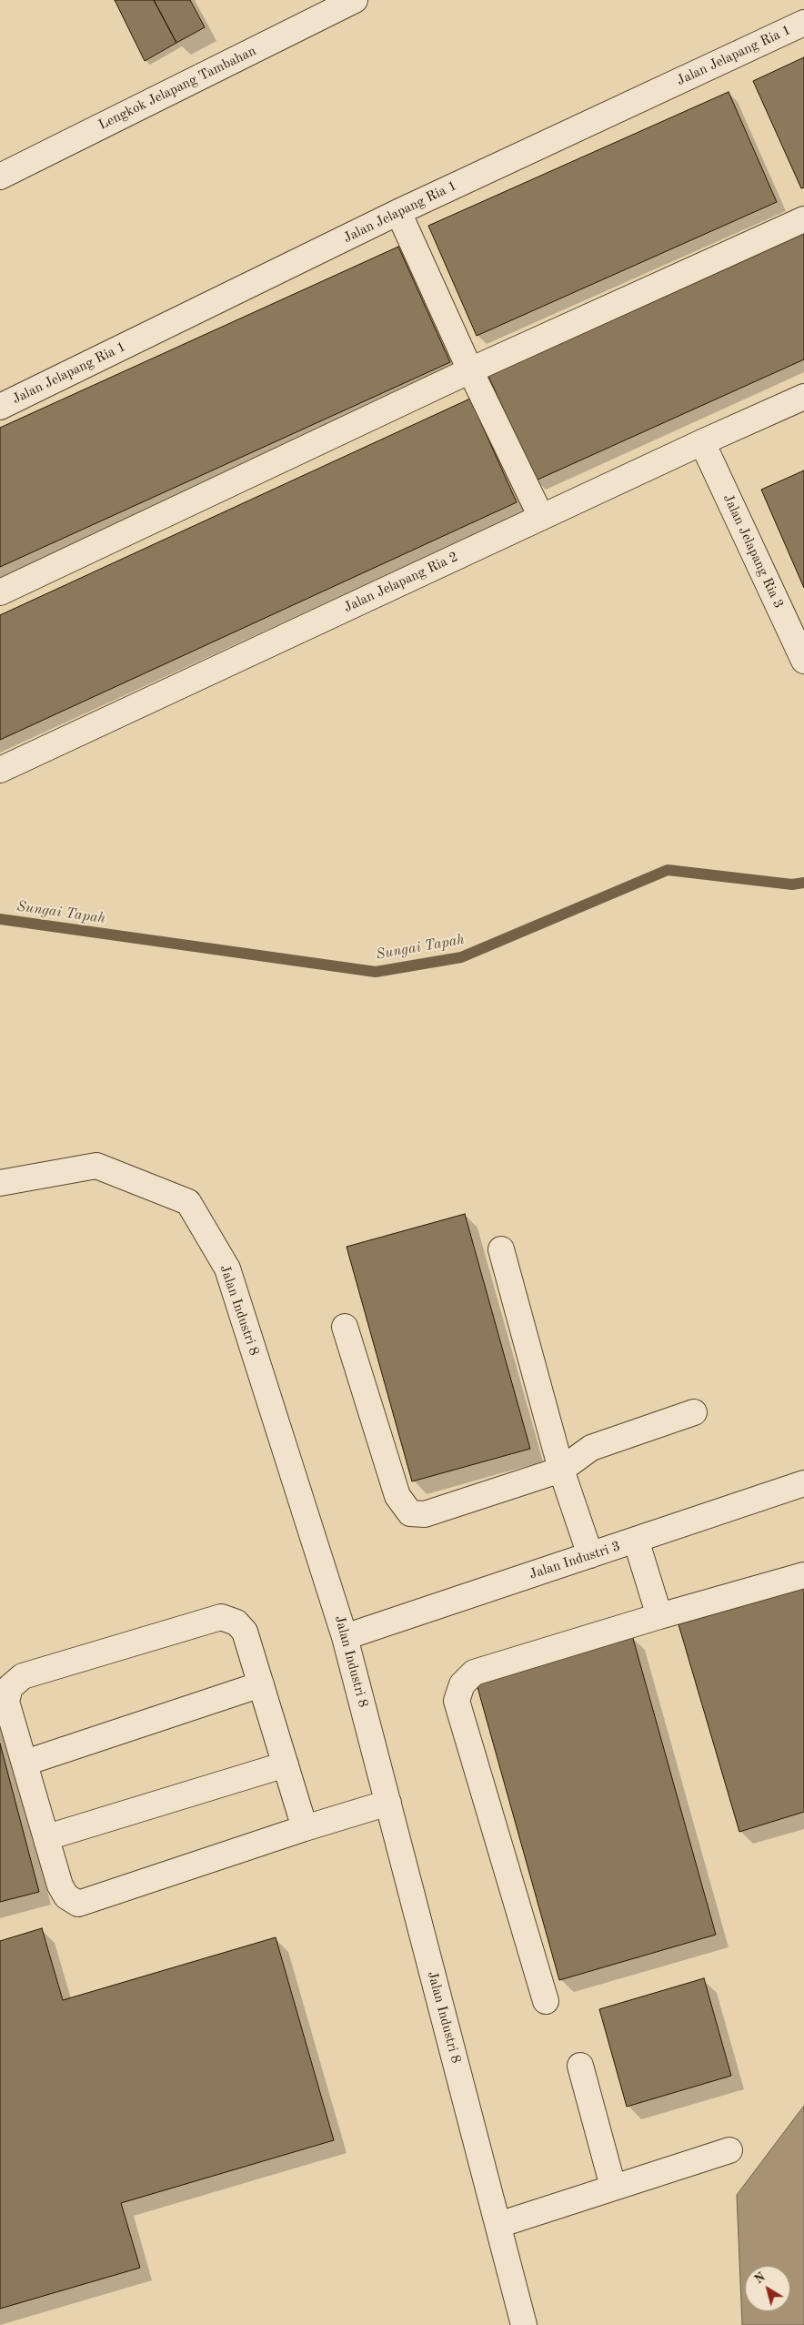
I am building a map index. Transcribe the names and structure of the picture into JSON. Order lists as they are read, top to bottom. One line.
{"streets":{"street":["Jalan Jelapang Ria 1","Lengkok Jelapang Tambahan","Jalan Jelapang Ria 3","Jalan Jelapang Ria 2","Jalan Industri 8","Jalan Industri 3"]},"crossings":[["Jalan Jelapang Ria 3","Jalan Jelapang Ria 2"],["Jalan Industri 8","Jalan Industri 3"]],"water":["Sungai Tapah"],"north":"top left"}
